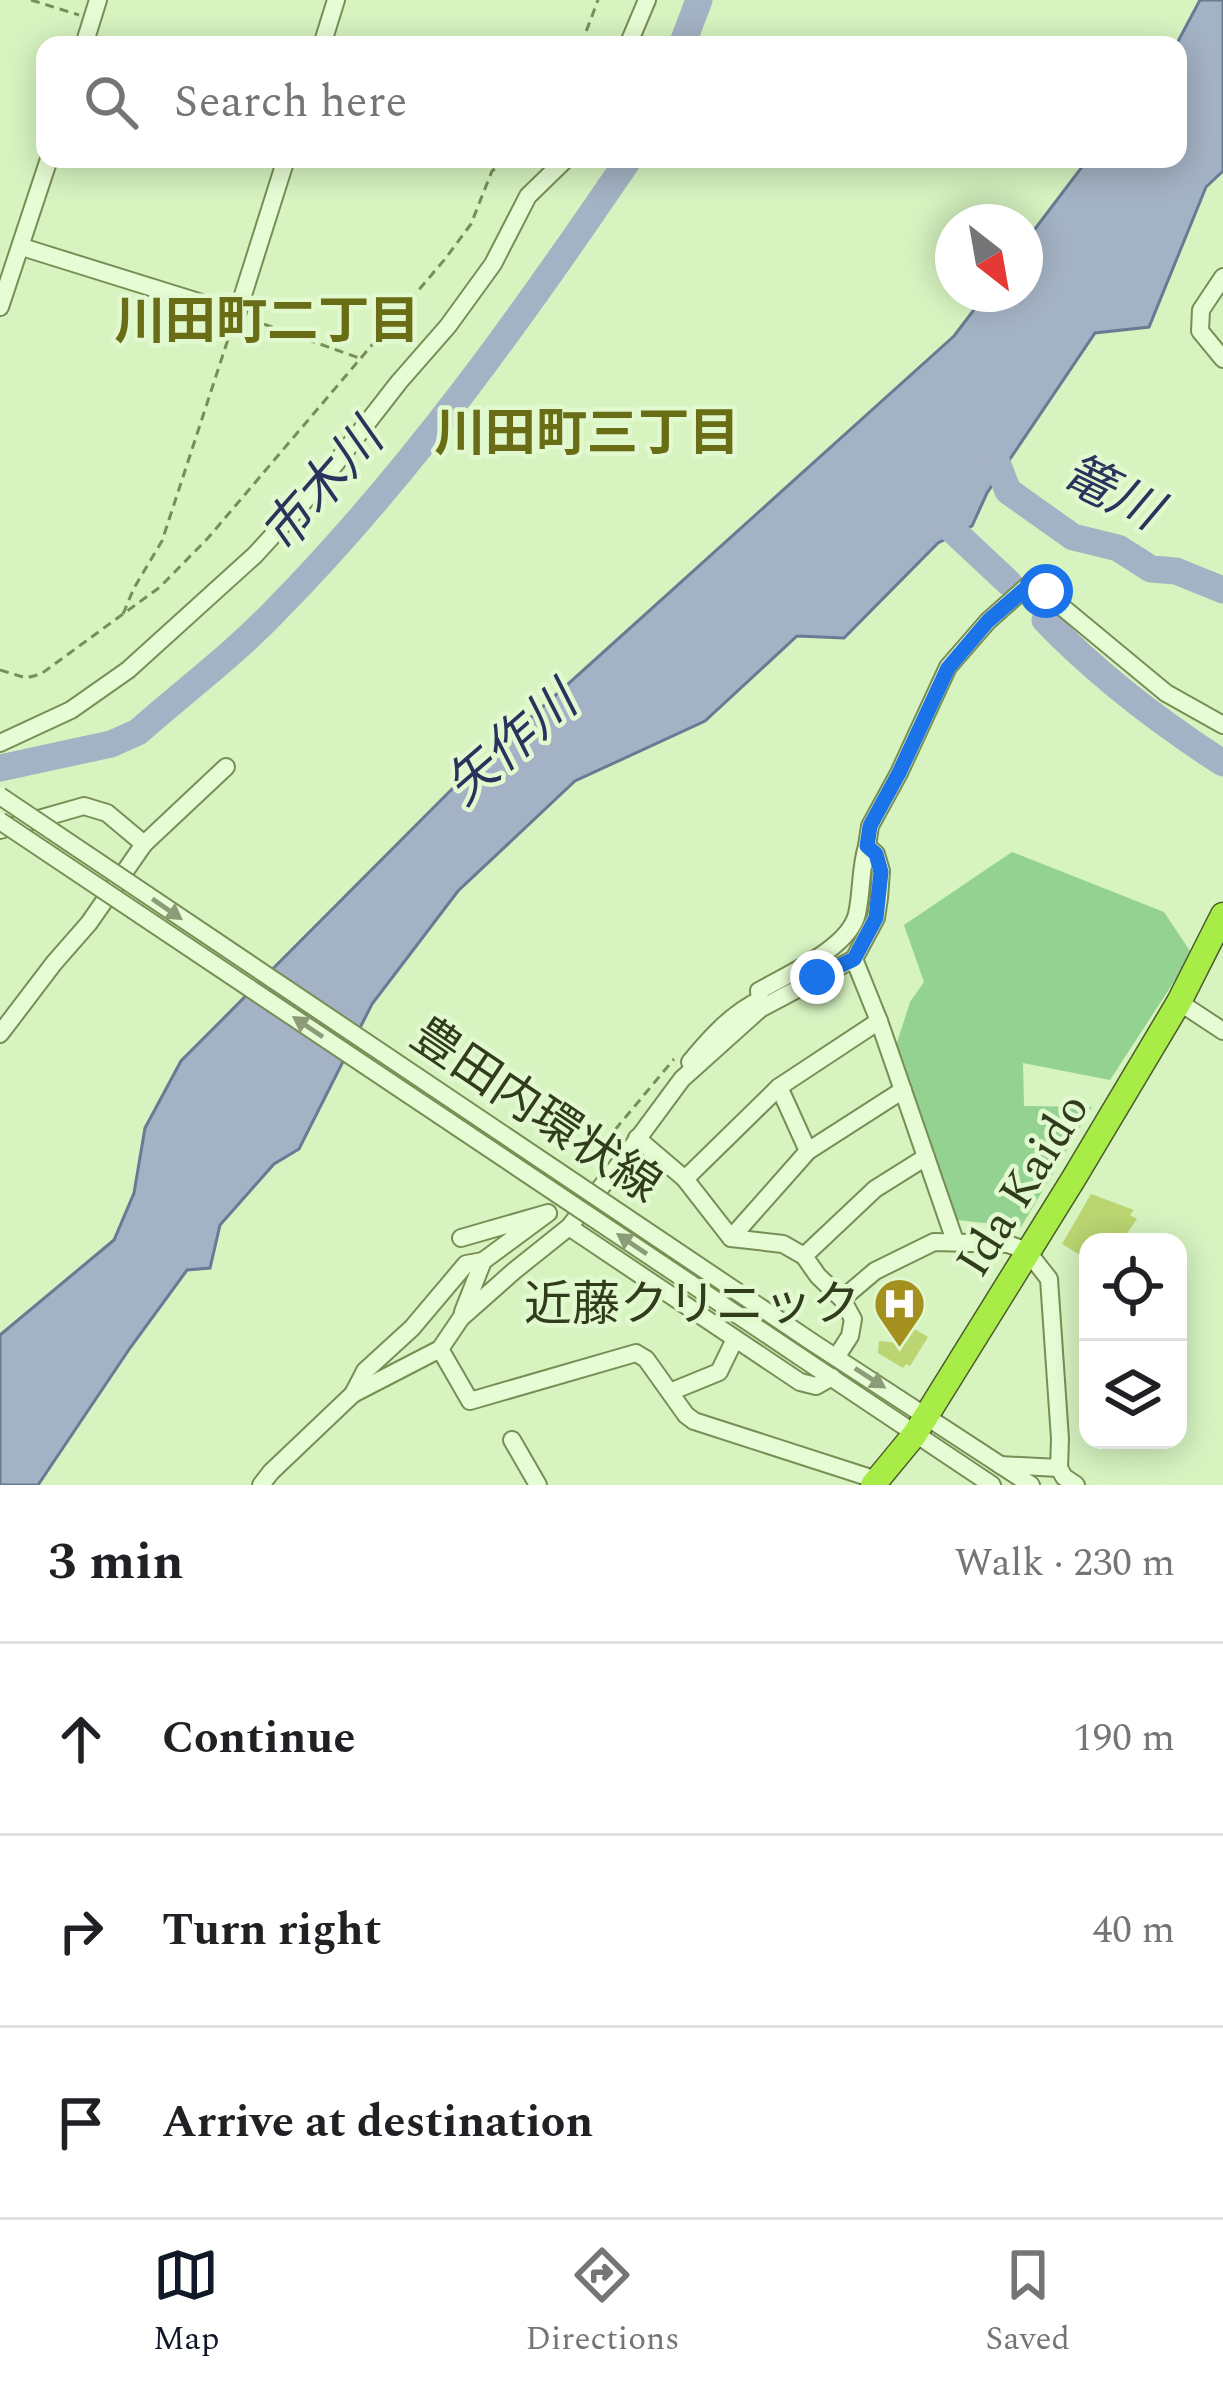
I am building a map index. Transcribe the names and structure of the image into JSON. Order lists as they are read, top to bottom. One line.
{"streets":{"highway":["Ida Kaido"],"street":["豊田内環状線"]},"crossings":[["豊田内環状線","Ida Kaido"]],"districts":["川田町二丁目","川田町三丁目"],"water":["市木川","篭川","矢作川"],"places":{"hospital":["近藤クリニック"]},"north":"bottom right","page":{"search":"Search here","heading":["3 min","Walk · 230 m"],"list":[["Continue","190 m"],["Turn right","40 m"],"Arrive at destination"],"nav":["Map","Directions","Saved"]}}
